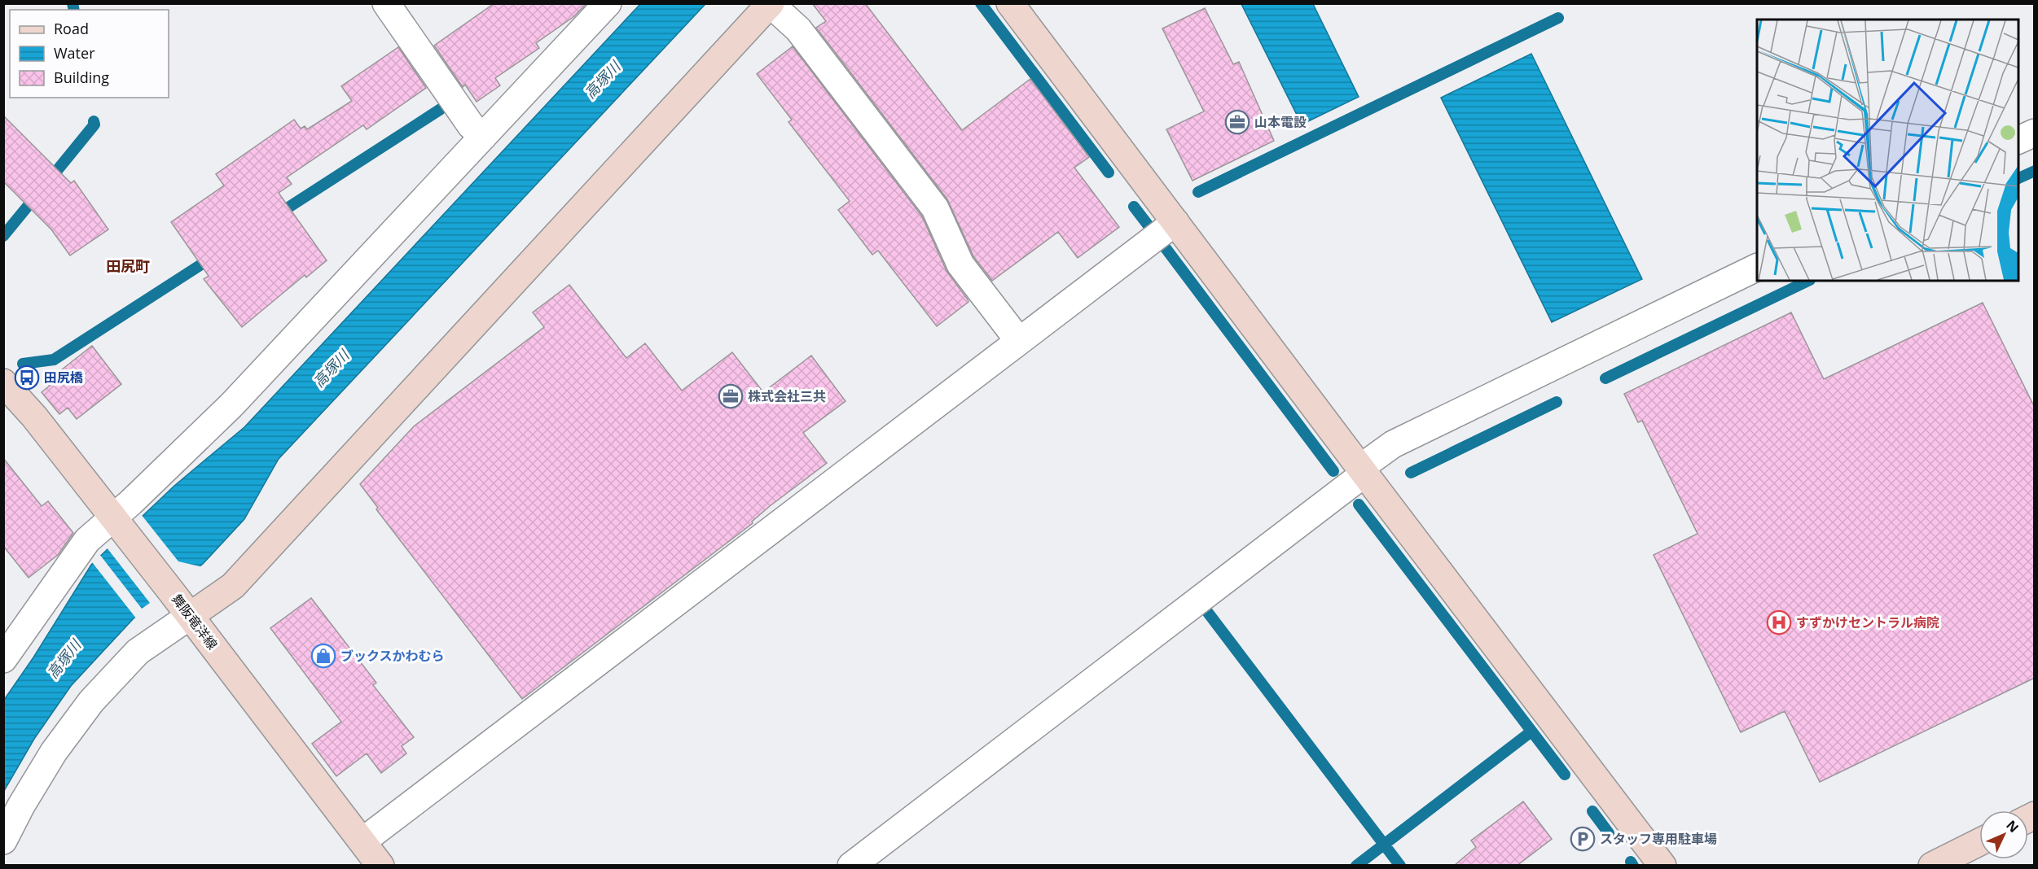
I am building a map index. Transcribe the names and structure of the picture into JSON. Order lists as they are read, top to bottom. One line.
{"streets":{"street":["舞阪竜洋線"]},"districts":["田尻町"],"water":["高塚川"],"places":{"office":["山本電設","株式会社三共"],"bus stop":["田尻橋"],"hospital":["すずかけセントラル病院"],"shop":["ブックスかわむら"],"parking":["スタッフ専用駐車場"]},"legend":["Road","Water","Building"],"north":"top right"}
